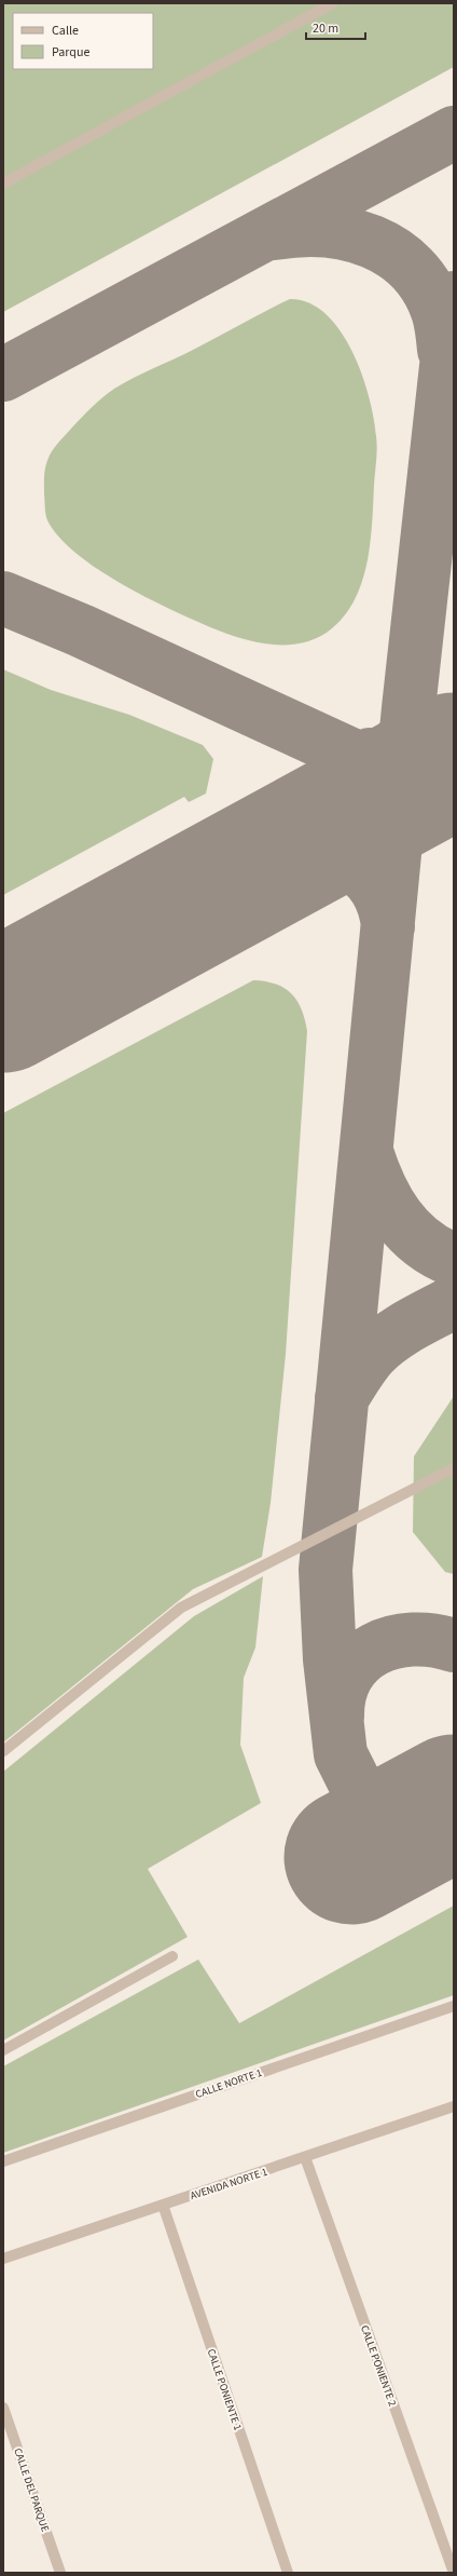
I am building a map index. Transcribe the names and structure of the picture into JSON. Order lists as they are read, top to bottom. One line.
{"streets":{"street":["CALLE NORTE 1","AVENIDA NORTE 1","CALLE PONIENTE 2","CALLE PONIENTE 1","CALLE DEL PARQUE"]},"crossings":[["AVENIDA NORTE 1","CALLE PONIENTE 2"],["AVENIDA NORTE 1","CALLE PONIENTE 1"]],"legend":["Calle","Parque"],"scale_bar":"20 m"}
